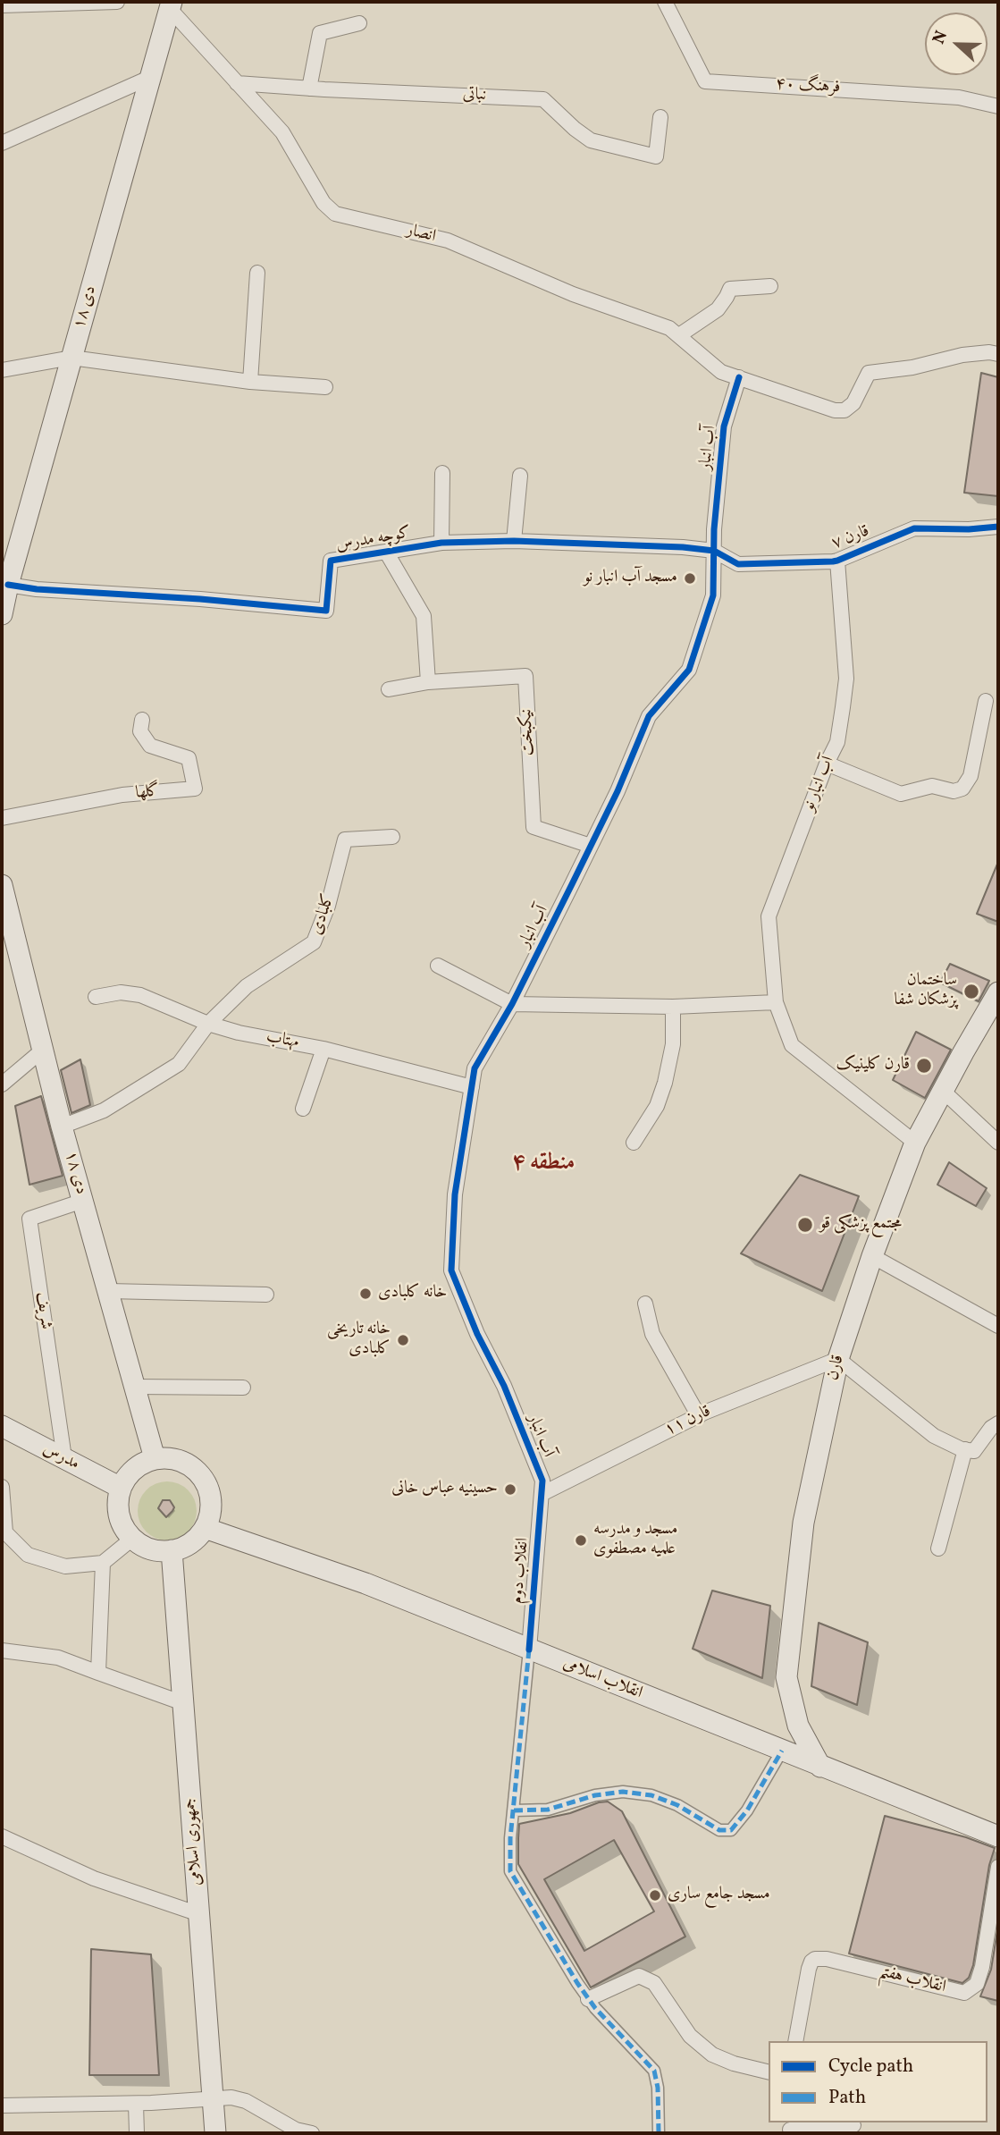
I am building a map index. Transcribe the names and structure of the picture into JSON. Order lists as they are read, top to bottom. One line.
{"streets":{"main road":["۱۸ دی","قارن","مدرس","انقلاب اسلامی","جمهوری اسلامی"],"street":["فرهنگ ۴۰","نباتی","انصار","آب انبار","قارن ٧","کوچه مدرس","نیکبخت","آب انبار نو","گلها","کلبادی","مهتاب","شریف","قارن ۱۱","انقلاب دوم","انقلاب هفتم"]},"crossings":[["نباتی","انصار"],["انصار","۱۸ دی"],["انصار","آب انبار"],["۱۸ دی","کوچه مدرس"],["۱۸ دی","شریف"],["۱۸ دی","مدرس"],["۱۸ دی","انقلاب اسلامی"],["۱۸ دی","جمهوری اسلامی"],["آب انبار","قارن ٧"],["آب انبار","کوچه مدرس"],["آب انبار","نیکبخت"],["آب انبار","مهتاب"],["آب انبار","قارن ۱۱"],["آب انبار","انقلاب دوم"],["قارن ٧","کوچه مدرس"],["قارن ٧","آب انبار نو"],["آب انبار نو","قارن"],["کلبادی","مهتاب"],["شریف","مدرس"],["قارن","قارن ۱۱"],["قارن","انقلاب اسلامی"],["قارن ۱۱","انقلاب دوم"],["مدرس","انقلاب اسلامی"],["مدرس","جمهوری اسلامی"],["انقلاب دوم","انقلاب اسلامی"],["انقلاب اسلامی","جمهوری اسلامی"]],"districts":["منطقه ۴"],"places":["مسجد آب انبار نو","ساختمان پزشکان شفا","قارن کلینیک","مجتمع پزشکی قو","خانه کلبادی","خانه تاریخی کلبادی","حسینیه عباس خانی","مسجد و مدرسه علمیه مصطفوی","مسجد جامع ساری"],"legend":["Cycle path","Path"],"north":"left"}
